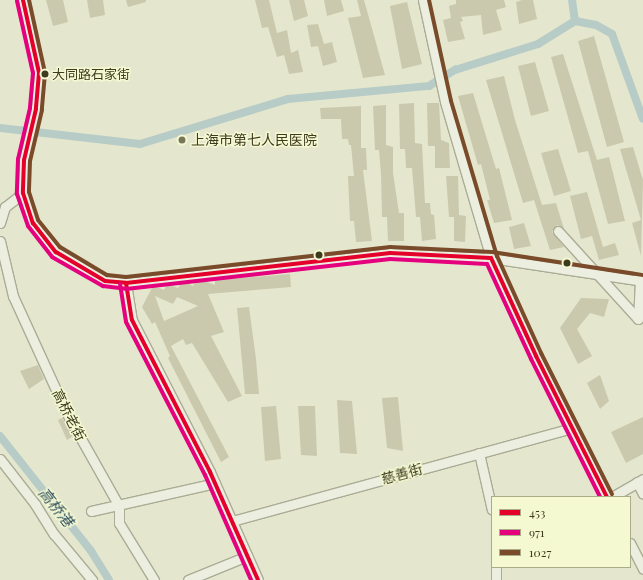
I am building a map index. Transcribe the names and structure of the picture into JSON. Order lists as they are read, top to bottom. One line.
{"streets":{"street":["高桥老街","慈善街"]},"water":["高桥港"],"places":["大同路石家街","上海市第七人民医院"],"lines":["transit line 453","transit line 1027","transit line 971"],"legend":["453","971","1027"]}
